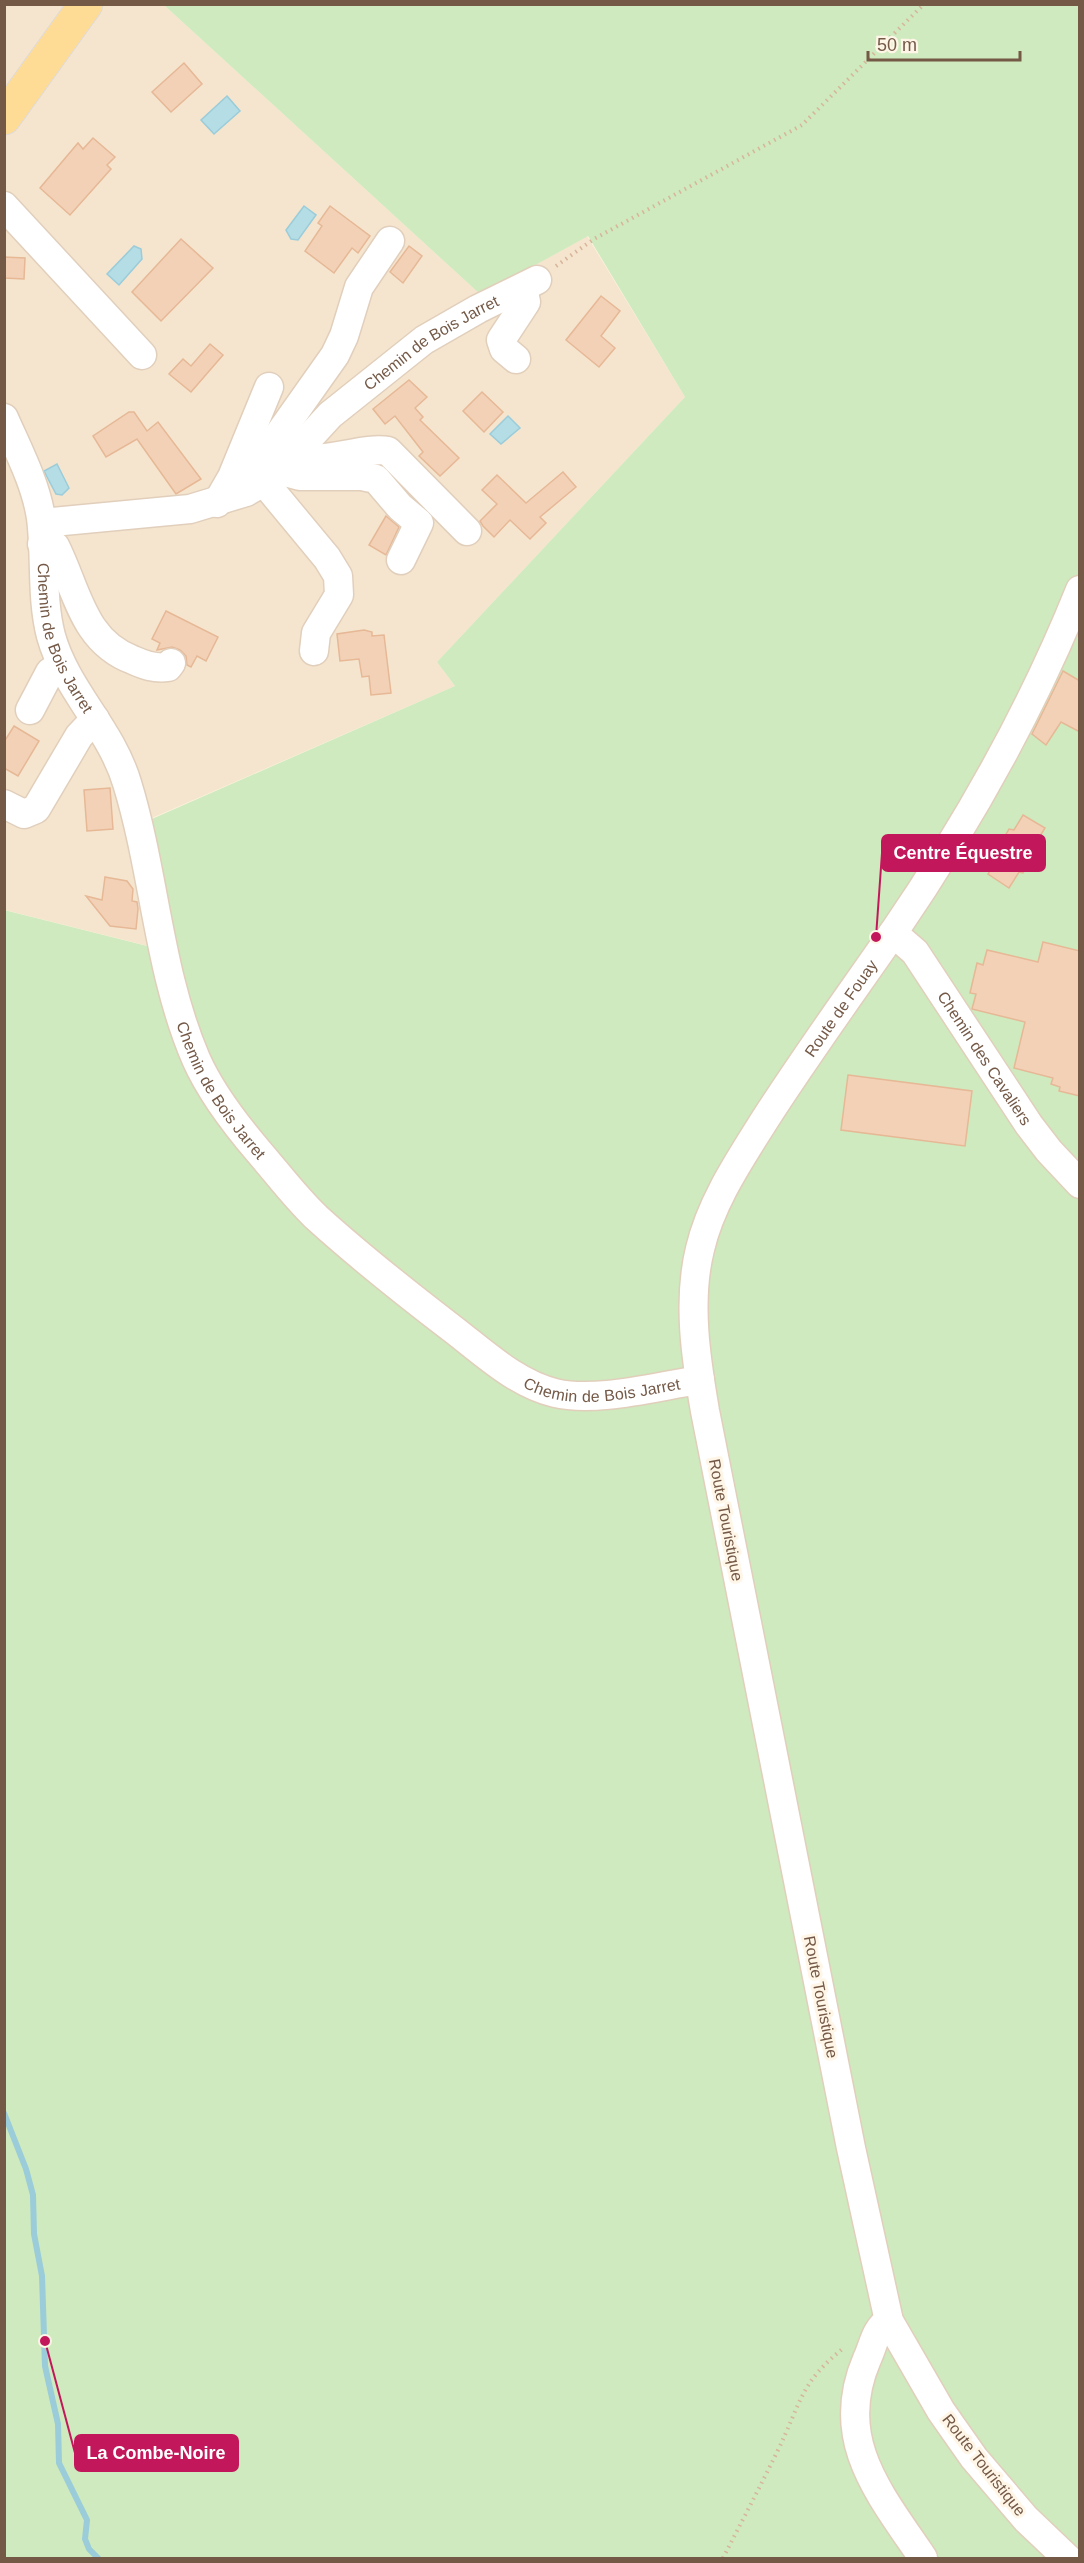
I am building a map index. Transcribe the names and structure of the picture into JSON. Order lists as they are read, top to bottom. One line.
{"streets":{"street":["Chemin de Bois Jarret","Route de Fouay","Chemin des Cavaliers","Route Touristique"]},"crossings":[["Chemin de Bois Jarret","Route de Fouay"],["Chemin de Bois Jarret","Route Touristique"],["Route de Fouay","Chemin des Cavaliers"],["Route de Fouay","Route Touristique"]],"places":["Centre Équestre","La Combe-Noire"],"scale_bar":"50 m"}
